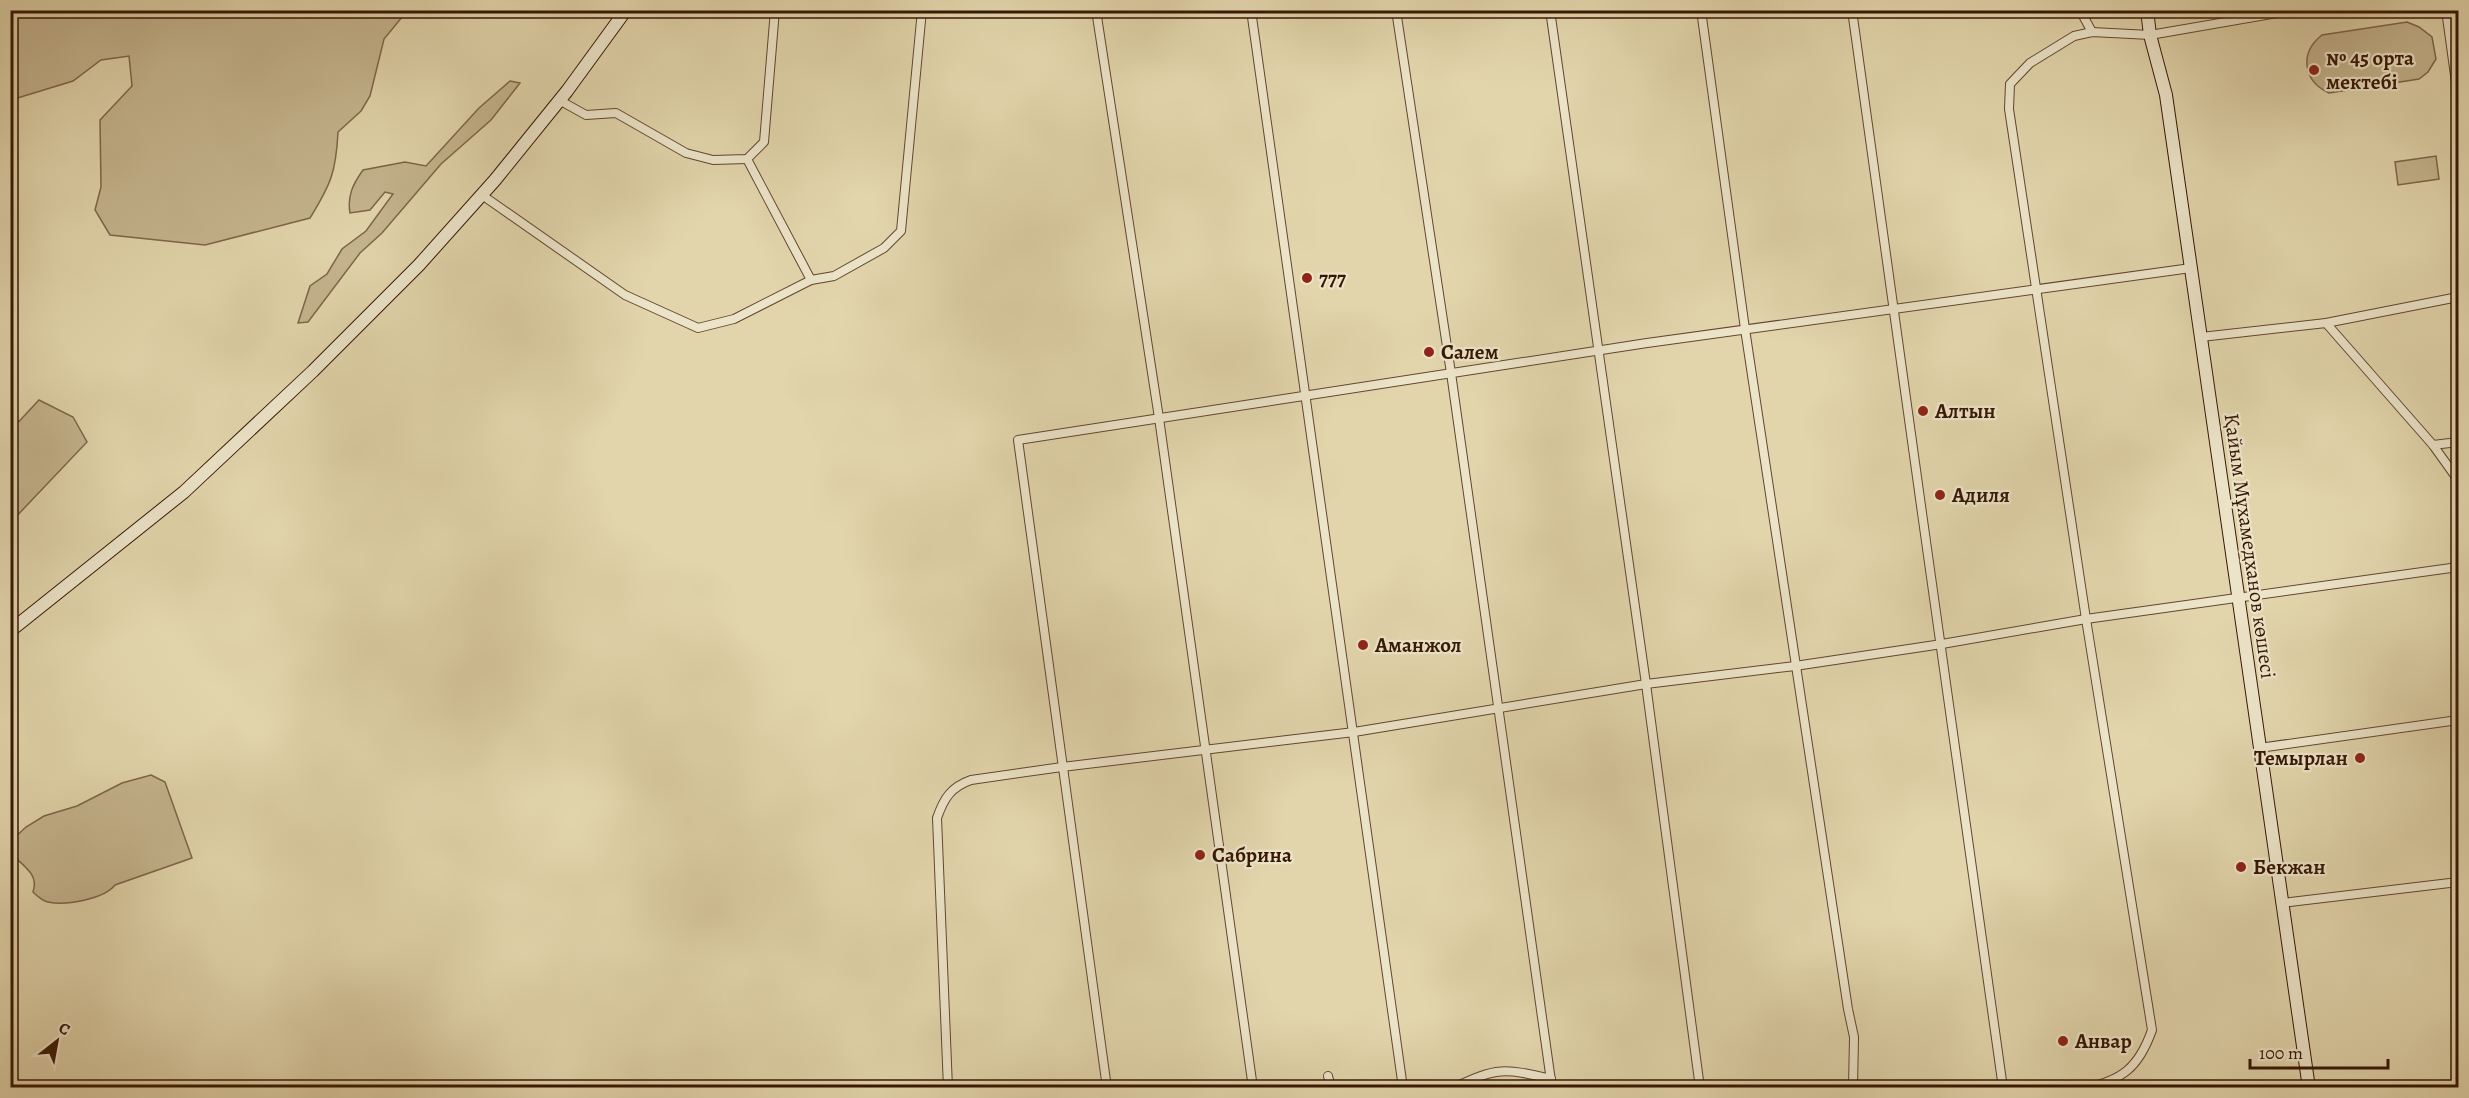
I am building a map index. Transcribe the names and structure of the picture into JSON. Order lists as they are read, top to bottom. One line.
{"streets":{"street":["Қайым Мұхамедханов көшесі"]},"places":["№ 45 орта мектебі","777","Салем","Алтын","Адиля","Аманжол","Темырлан","Сабрина","Бекжан","Анвар"],"scale_bar":"100 m","north":"top right"}
